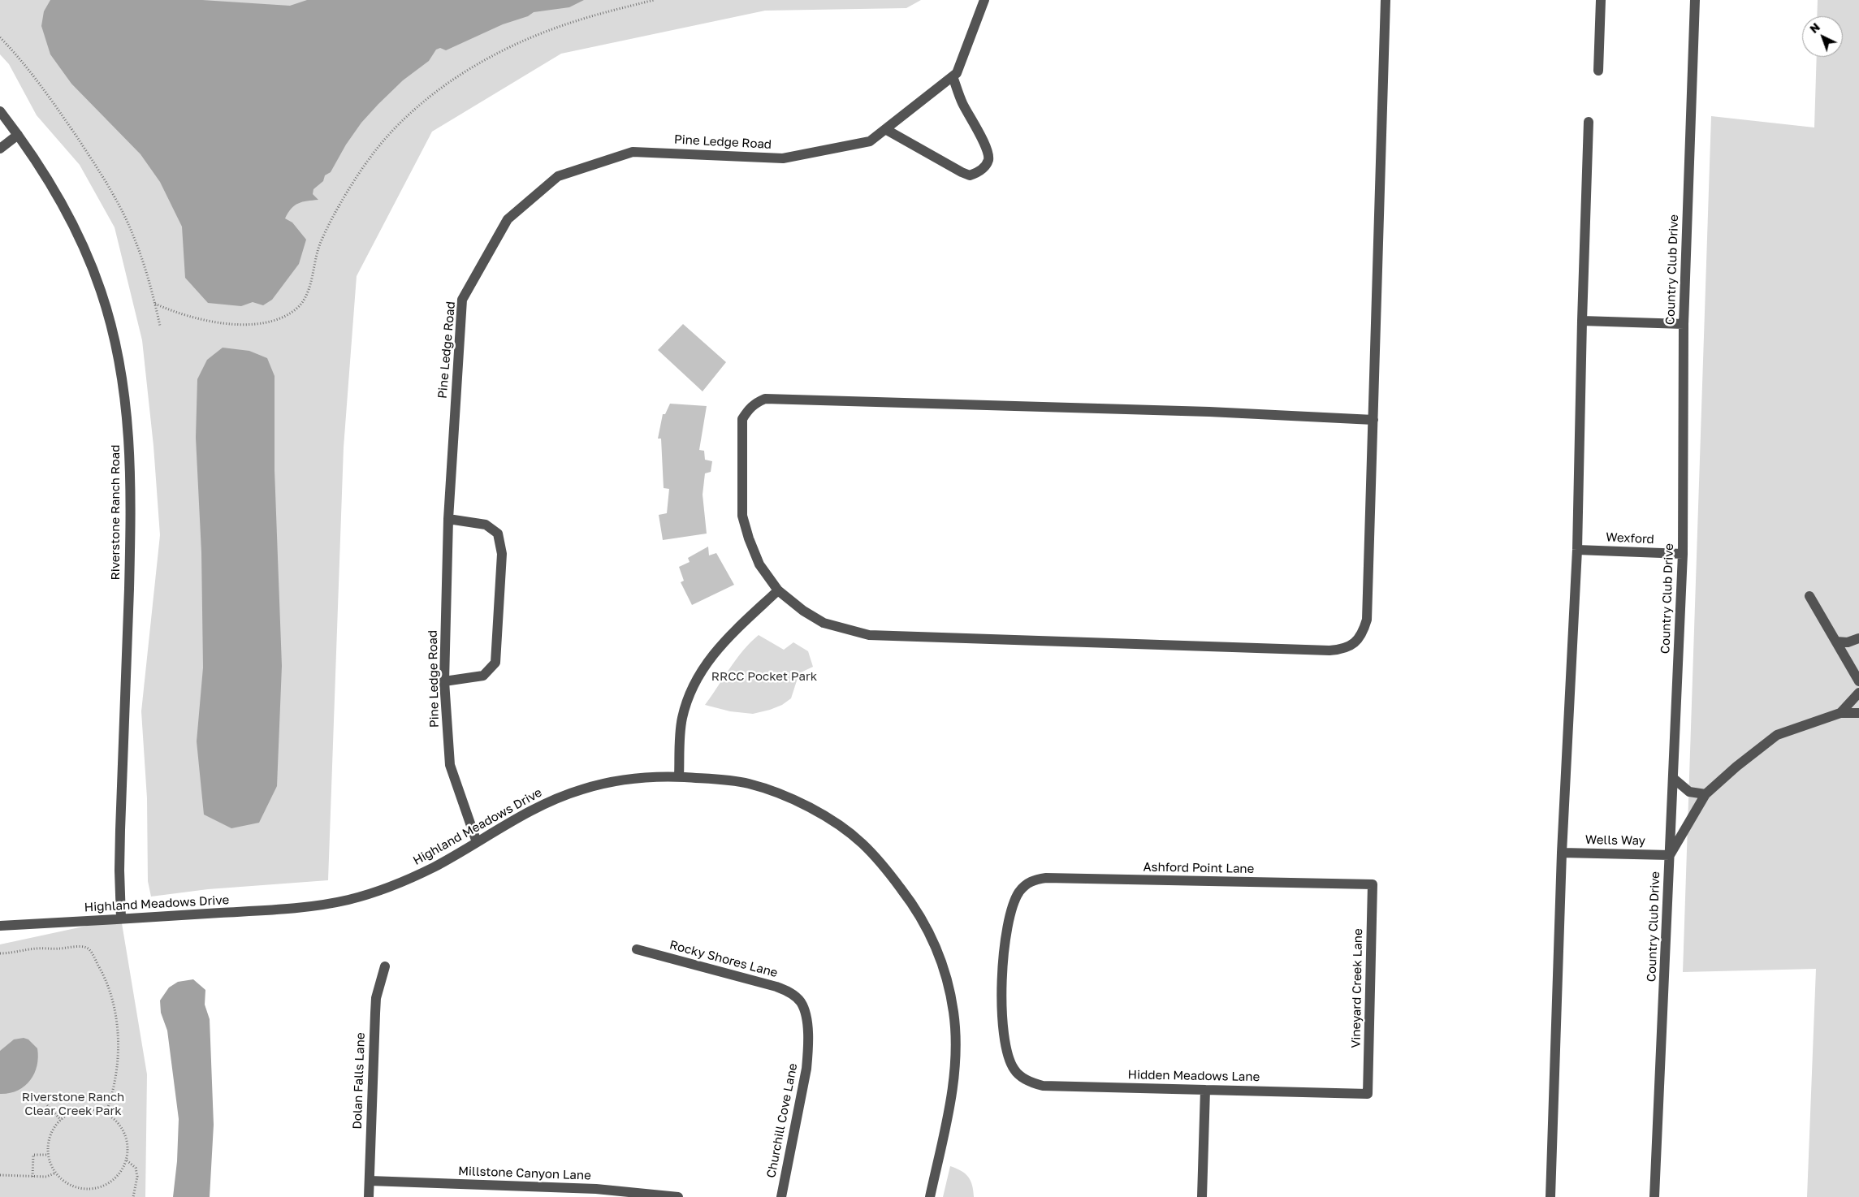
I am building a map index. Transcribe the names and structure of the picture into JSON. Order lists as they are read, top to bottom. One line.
{"streets":{"street":["Pine Ledge Road","Country Club Drive","Riverstone Ranch Road","Wexford","Highland Meadows Drive","Wells Way","Ashford Point Lane","Rocky Shores Lane","Vineyard Creek Lane","Hidden Meadows Lane","Dolan Falls Lane","Churchill Cove Lane","Millstone Canyon Lane"]},"crossings":[["Pine Ledge Road","Highland Meadows Drive"],["Country Club Drive","Wexford"],["Country Club Drive","Wells Way"],["Riverstone Ranch Road","Highland Meadows Drive"],["Ashford Point Lane","Vineyard Creek Lane"],["Ashford Point Lane","Hidden Meadows Lane"],["Rocky Shores Lane","Churchill Cove Lane"],["Vineyard Creek Lane","Hidden Meadows Lane"],["Dolan Falls Lane","Millstone Canyon Lane"]],"parks":["RRCC Pocket Park","Riverstone Ranch Clear Creek Park"],"north":"top left"}
